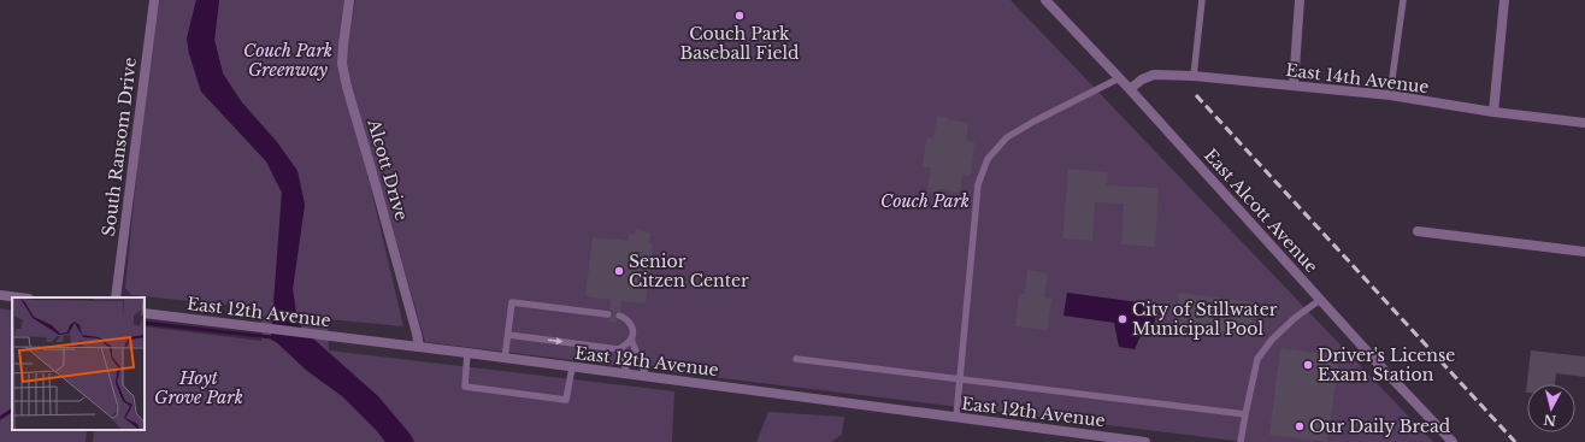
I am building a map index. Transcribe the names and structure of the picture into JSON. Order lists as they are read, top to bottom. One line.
{"streets":{"street":["East 14th Avenue","South Ransom Drive","Alcott Drive","East Alcott Avenue","East 12th Avenue"]},"crossings":[["East 14th Avenue","East Alcott Avenue"],["Alcott Drive","East 12th Avenue"]],"parks":["Couch Park Greenway","Couch Park","Hoyt Grove Park"],"places":["Couch Park Baseball Field","Senior Citzen Center","City of Stillwater Municipal Pool","Driver's License Exam Station","Our Daily Bread"],"north":"bottom"}
